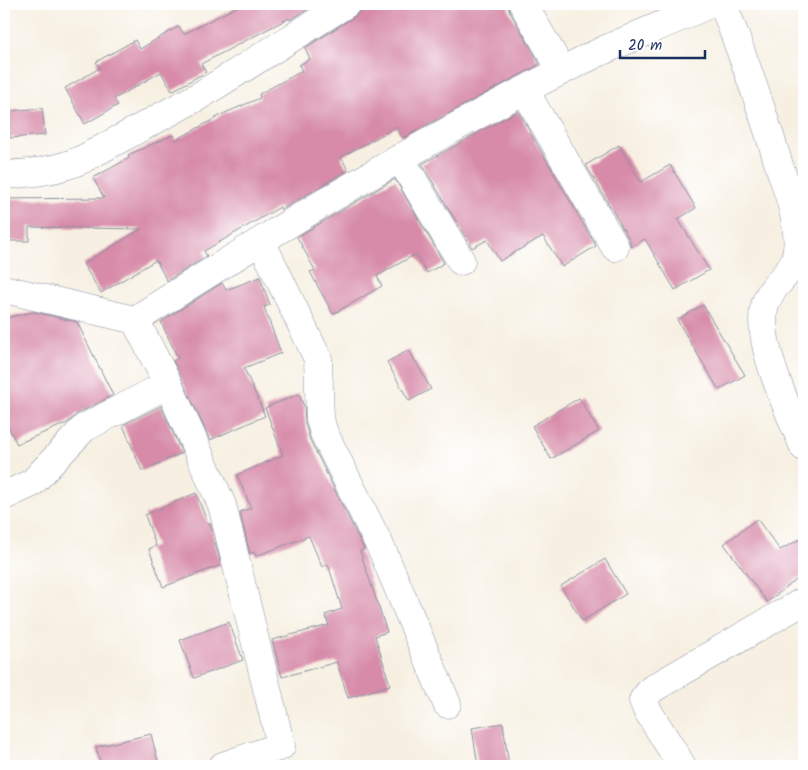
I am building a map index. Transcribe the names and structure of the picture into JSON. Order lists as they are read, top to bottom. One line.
{"scale_bar":"20 m"}
